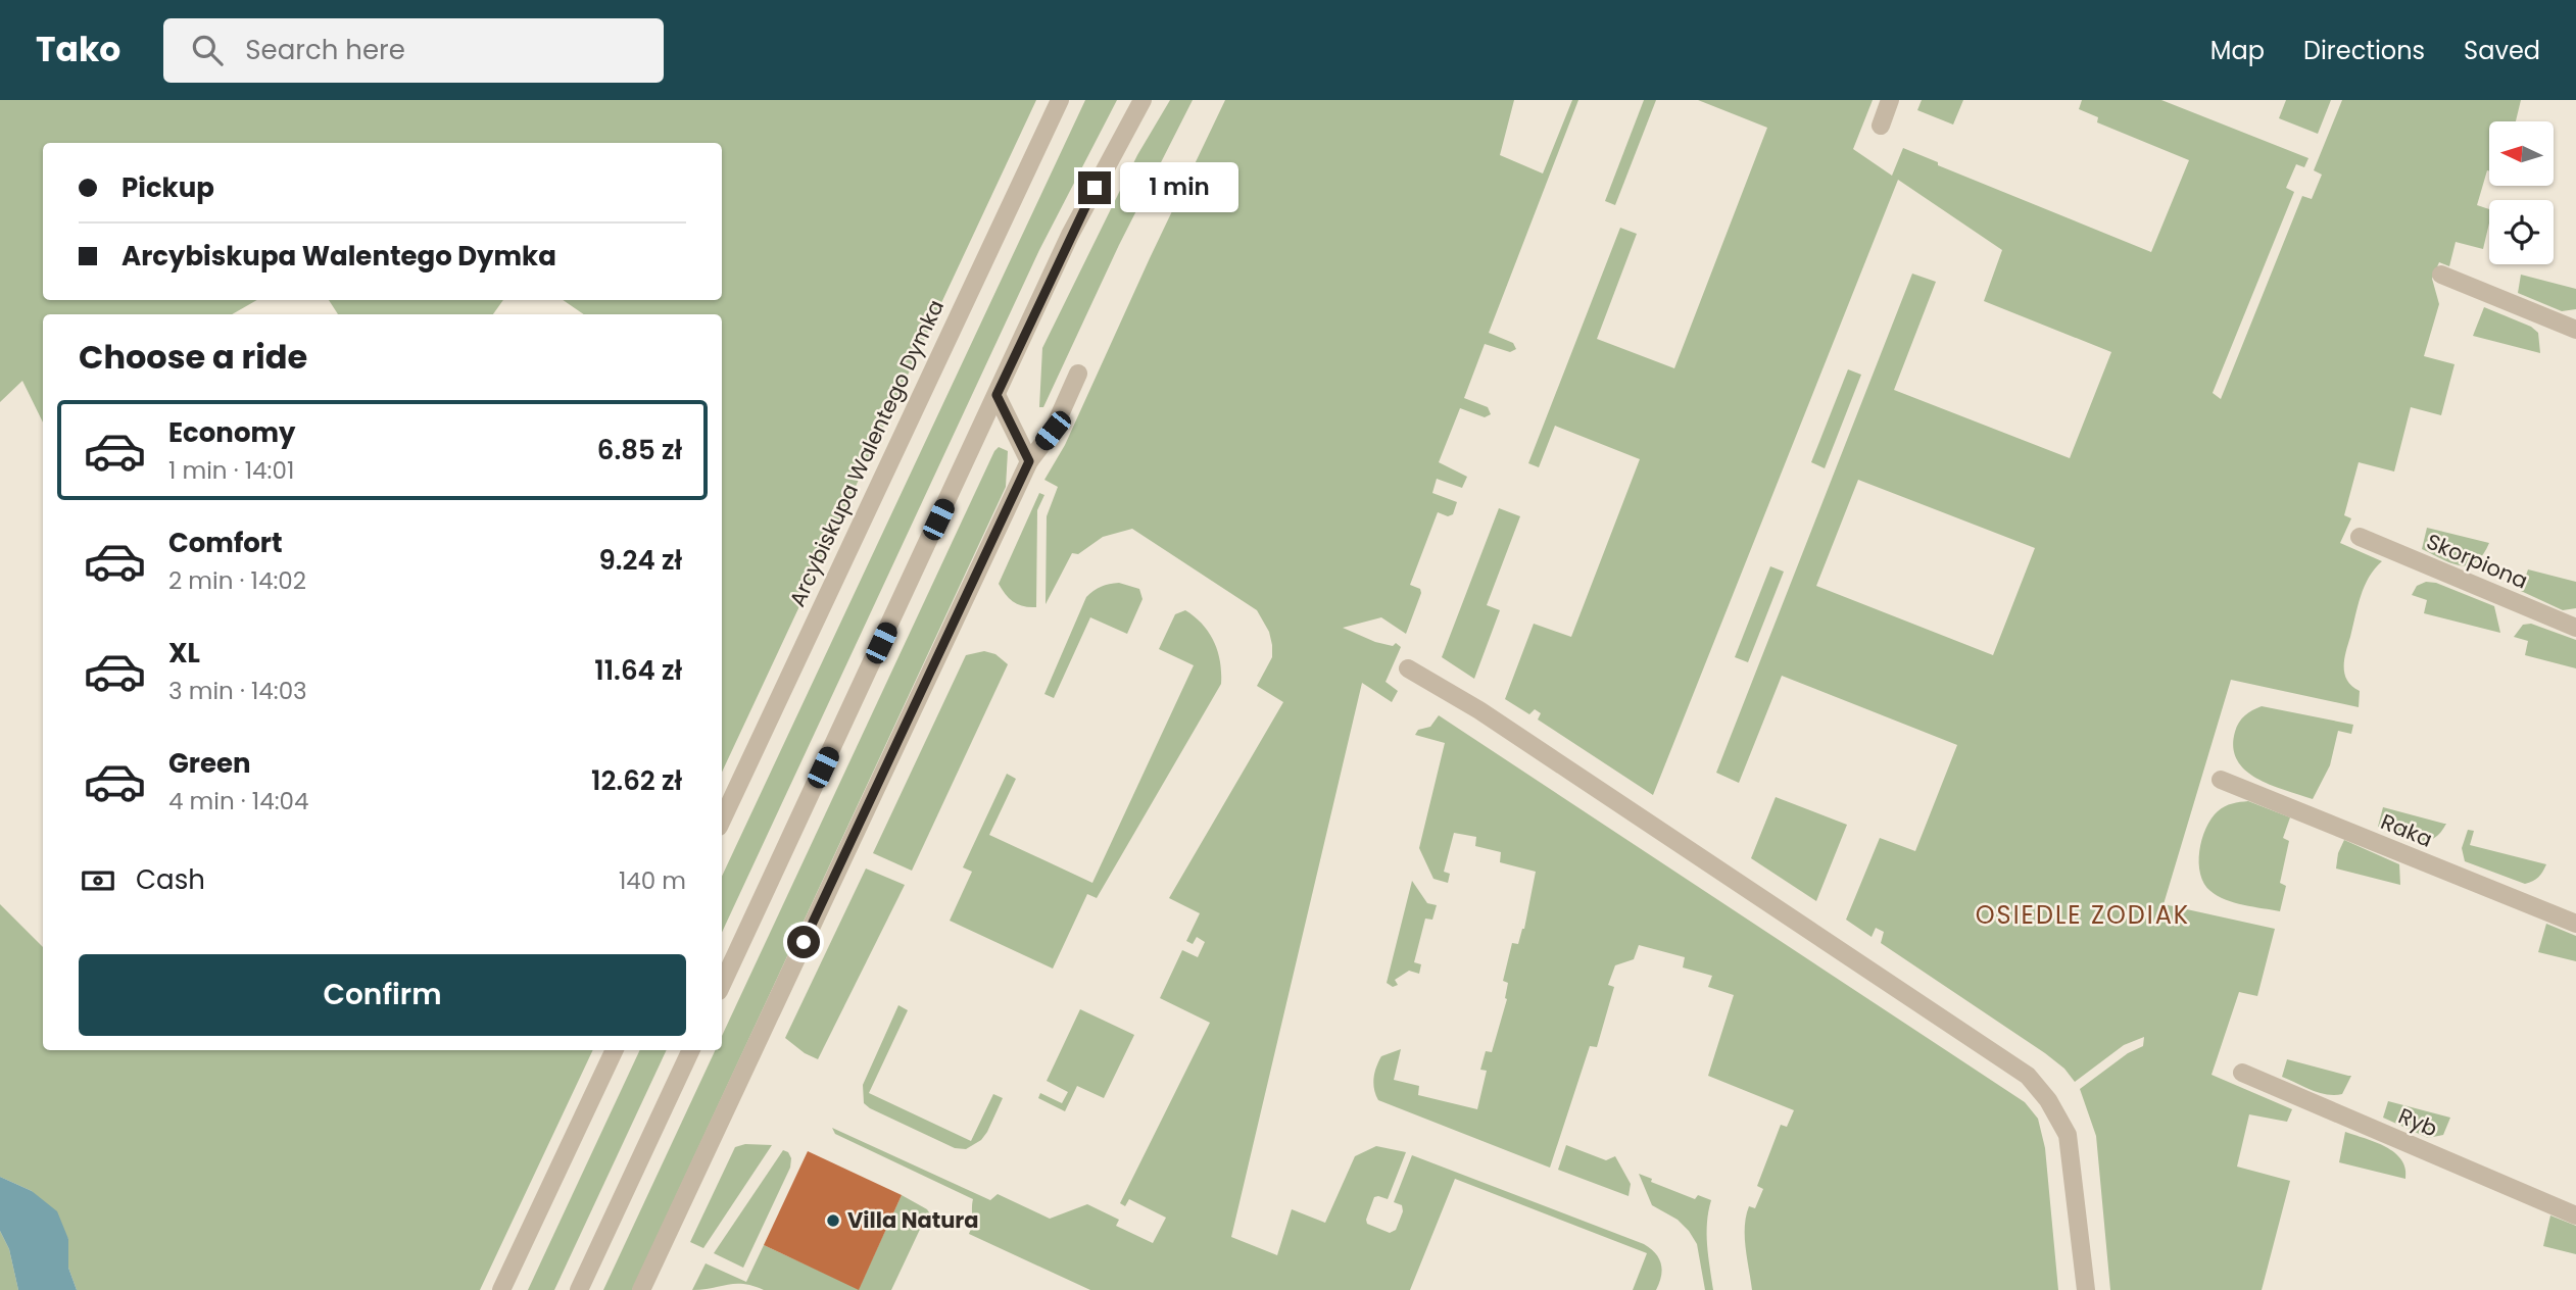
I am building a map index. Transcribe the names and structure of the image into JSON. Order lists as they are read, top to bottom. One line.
{"streets":{"street":["Arcybiskupa Walentego Dymka","Skorpiona","Raka","Ryb"]},"districts":["OSIEDLE ZODIAK"],"places":["Villa Natura"],"north":"left","page":{"header":"Tako","search":"Search here","nav":["Map","Directions","Saved"],"banner":["Pickup","Arcybiskupa Walentego Dymka"],"bubble":"1 min","heading":"Choose a ride","list":[{"name":"Economy","note":"1 min · 14:01","value":"6.85 zł"},{"name":"Comfort","note":"2 min · 14:02","value":"9.24 zł"},{"name":"XL","note":"3 min · 14:03","value":"11.64 zł"},{"name":"Green","note":"4 min · 14:04","value":"12.62 zł"}],"pay":["Cash","140 m"],"buttons":"Confirm"}}
